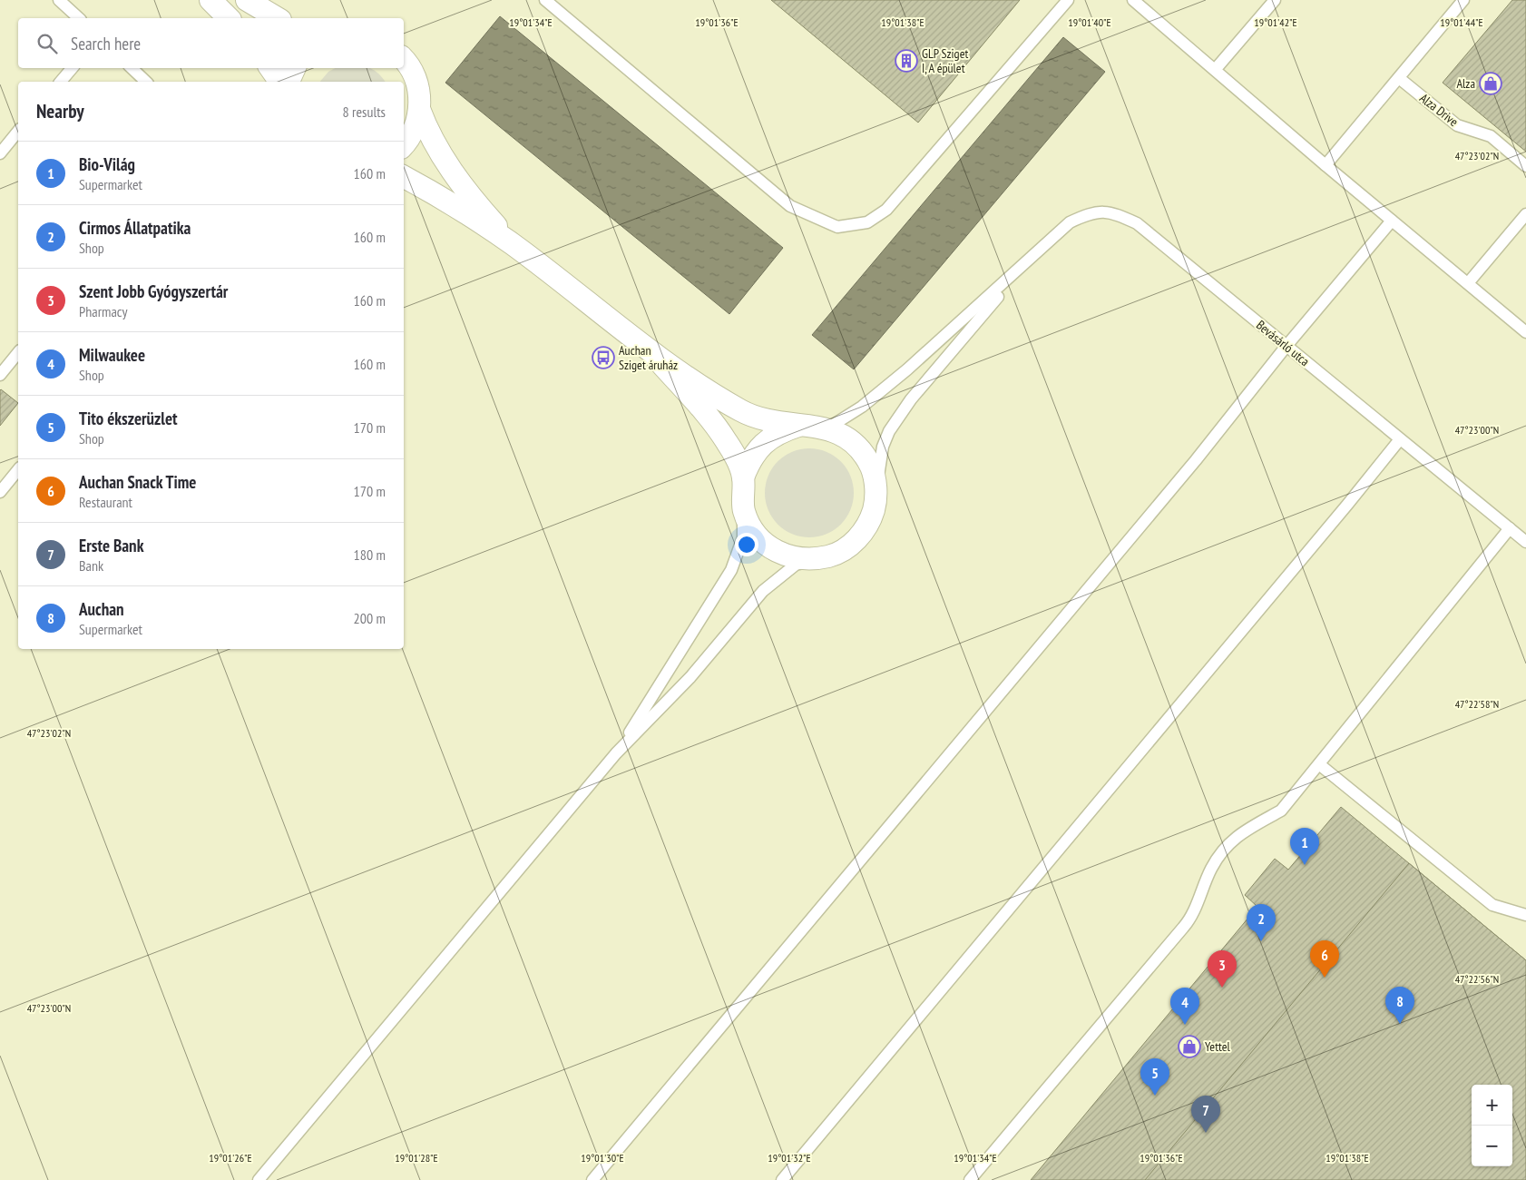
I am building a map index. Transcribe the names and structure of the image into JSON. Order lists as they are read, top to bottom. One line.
{"streets":{"lane":["Alza Drive","Bevásárló utca"]},"places":{"building":["GLP Sziget I, A épület"],"shop":["Alza","Yettel"],"bus stop":["Auchan Sziget áruház"]},"page":{"search":"Search here","heading":["Nearby","8 results"],"list":[{"mark":"1","name":"Bio-Világ","note":"Supermarket","value":"160 m"},{"mark":"2","name":"Cirmos Állatpatika","note":"Shop","value":"160 m"},{"mark":"3","name":"Szent Jobb Gyógyszertár","note":"Pharmacy","value":"160 m"},{"mark":"4","name":"Milwaukee","note":"Shop","value":"160 m"},{"mark":"5","name":"Tito ékszerüzlet","note":"Shop","value":"170 m"},{"mark":"6","name":"Auchan Snack Time","note":"Restaurant","value":"170 m"},{"mark":"7","name":"Erste Bank","note":"Bank","value":"180 m"},{"mark":"8","name":"Auchan","note":"Supermarket","value":"200 m"}],"pins":["1","2","6","3","8","4","5","7"],"map_buttons":["+","−"]},"coordinates":["19°01'44\"E","19°01'34\"E","19°01'36\"E","19°01'38\"E","19°01'40\"E","19°01'42\"E","47°23'02\"N","47°23'00\"N","47°22'58\"N","47°22'56\"N","19°01'26\"E","19°01'28\"E","19°01'30\"E","19°01'32\"E"]}
